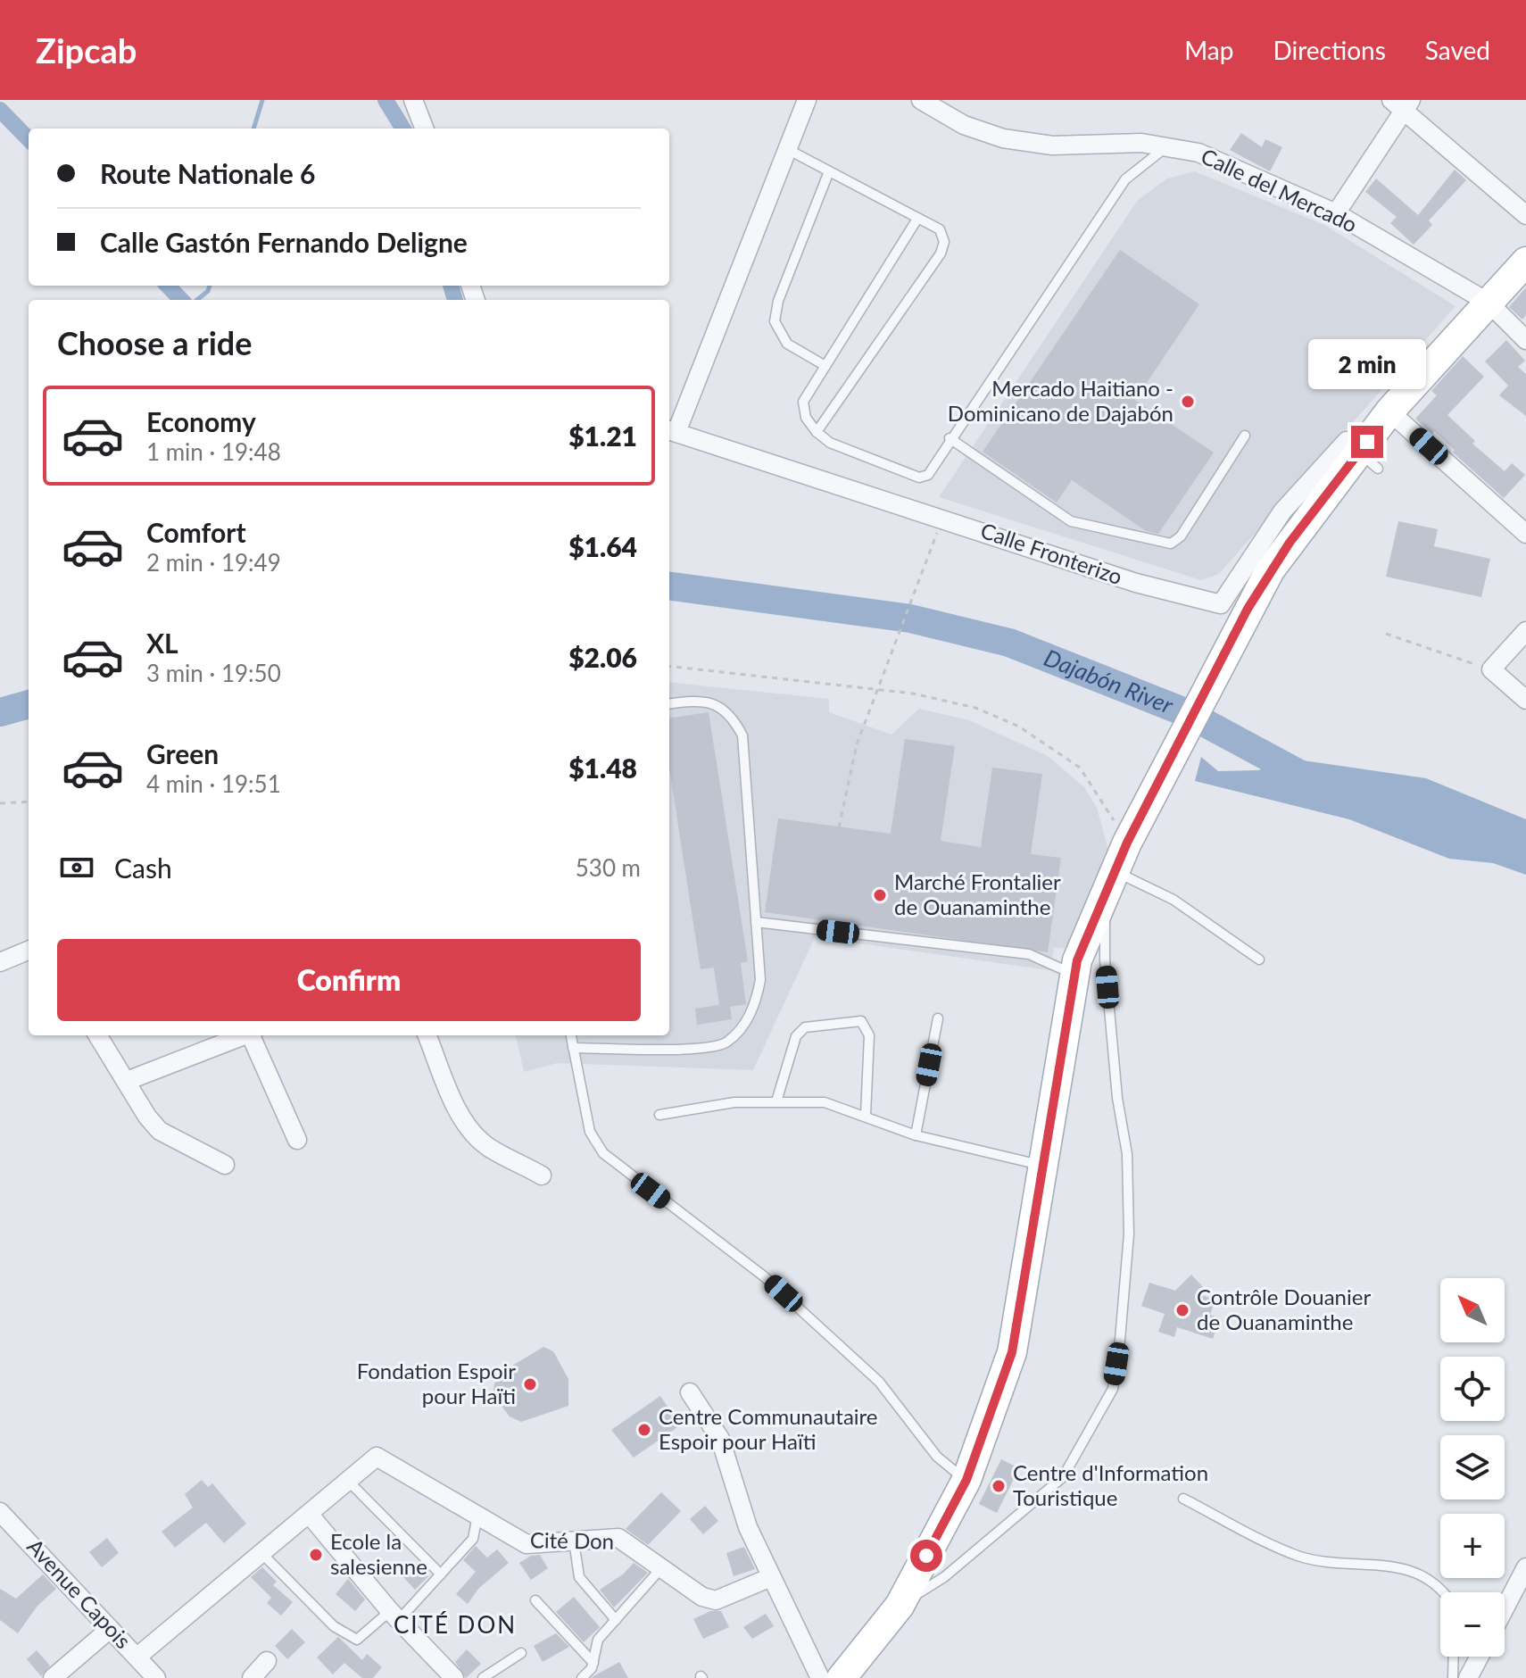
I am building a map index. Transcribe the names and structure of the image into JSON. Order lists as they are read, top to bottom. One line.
{"streets":{"street":["Calle del Mercado","Calle Fronterizo","Cité Don","Avenue Capois"]},"crossings":[["Cité Don","Avenue Capois"]],"districts":["CITÉ DON"],"water":["Dajabón River"],"places":["Mercado Haitiano - Dominicano de Dajabón","Marché Frontalier de Ouanaminthe","Contrôle Douanier de Ouanaminthe","Fondation Espoir pour Haïti","Centre Communautaire Espoir pour Haïti","Centre d'Information Touristique","Ecole la salesienne"],"north":"top left","page":{"header":"Zipcab","nav":["Map","Directions","Saved"],"banner":["Route Nationale 6","Calle Gastón Fernando Deligne"],"heading":"Choose a ride","bubble":"2 min","list":[{"name":"Economy","note":"1 min · 19:48","value":"$1.21"},{"name":"Comfort","note":"2 min · 19:49","value":"$1.64"},{"name":"XL","note":"3 min · 19:50","value":"$2.06"},{"name":"Green","note":"4 min · 19:51","value":"$1.48"}],"pay":["Cash","530 m"],"buttons":"Confirm","map_buttons":["+","−"]}}
